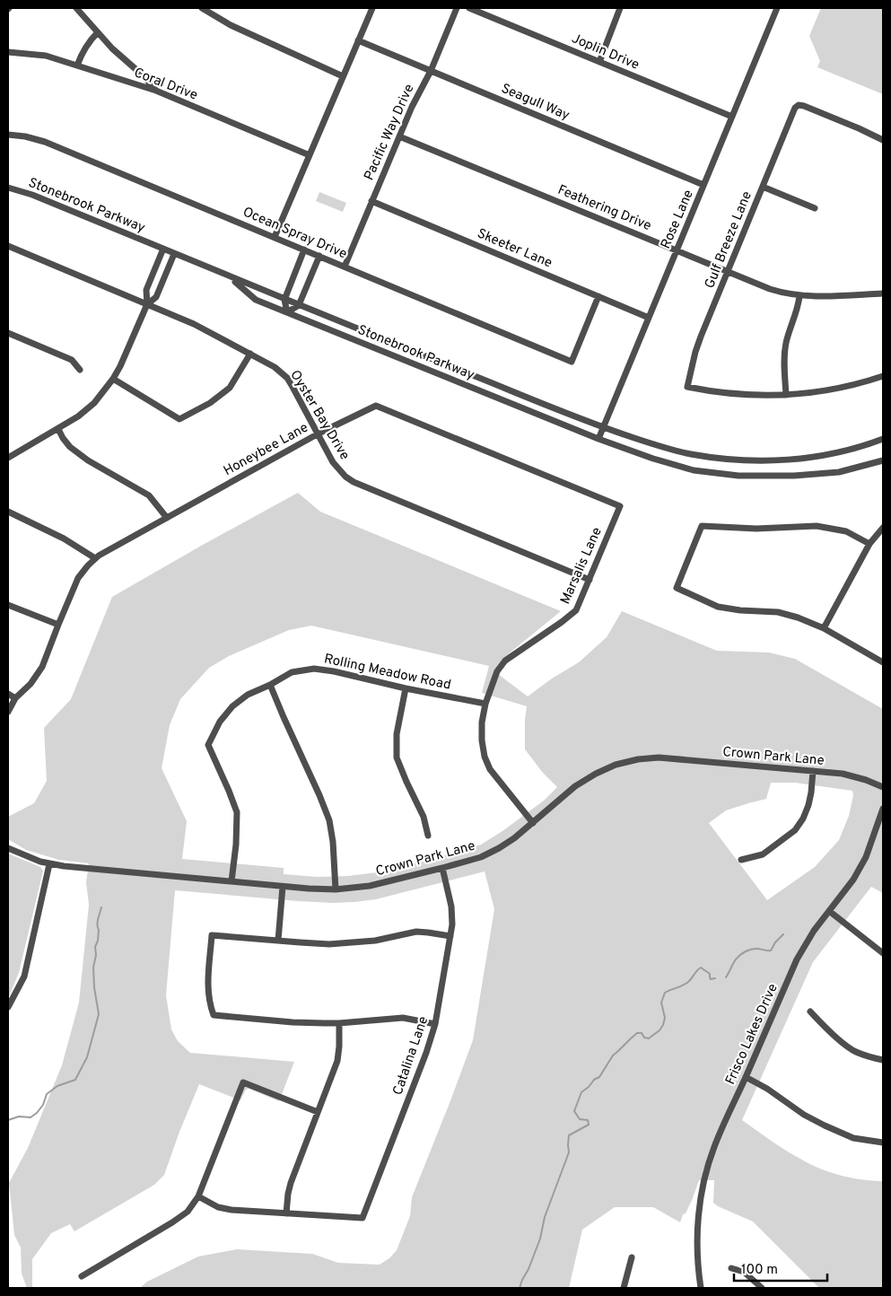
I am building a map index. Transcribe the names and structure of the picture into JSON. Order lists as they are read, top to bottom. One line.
{"streets":{"street":["Joplin Drive","Coral Drive","Seagull Way","Pacific Way Drive","Stonebrook Parkway","Feathering Drive","Rose Lane","Ocean Spray Drive","Gulf Breeze Lane","Skeeter Lane","Oyster Bay Drive","Honeybee Lane","Marsalis Lane","Rolling Meadow Road","Crown Park Lane","Frisco Lakes Drive","Catalina Lane"]},"crossings":[["Joplin Drive","Rose Lane"],["Seagull Way","Pacific Way Drive"],["Seagull Way","Rose Lane"],["Pacific Way Drive","Feathering Drive"],["Pacific Way Drive","Ocean Spray Drive"],["Pacific Way Drive","Skeeter Lane"],["Stonebrook Parkway","Rose Lane"],["Feathering Drive","Rose Lane"],["Feathering Drive","Gulf Breeze Lane"],["Rose Lane","Skeeter Lane"],["Ocean Spray Drive","Skeeter Lane"],["Oyster Bay Drive","Honeybee Lane"],["Oyster Bay Drive","Marsalis Lane"],["Honeybee Lane","Marsalis Lane"],["Marsalis Lane","Rolling Meadow Road"],["Marsalis Lane","Crown Park Lane"],["Rolling Meadow Road","Crown Park Lane"],["Crown Park Lane","Catalina Lane"]],"scale_bar":"100 m"}
